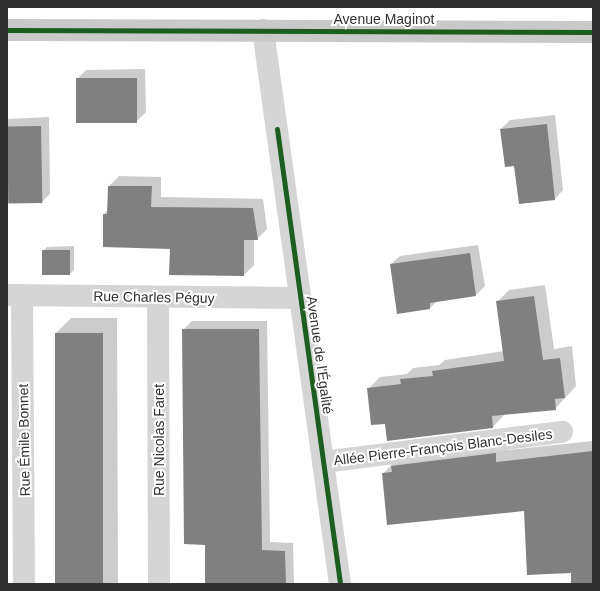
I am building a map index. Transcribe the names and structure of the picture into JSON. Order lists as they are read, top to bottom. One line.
{"streets":{"main road":["Avenue Maginot"],"street":["Rue Charles Péguy","Avenue de l'Égalité","Rue Émile Bonnet","Rue Nicolas Faret","Allée Pierre-François Blanc-Desiles"]},"crossings":[["Avenue Maginot","Avenue de l'Égalité"],["Rue Charles Péguy","Avenue de l'Égalité"],["Rue Charles Péguy","Rue Émile Bonnet"],["Rue Charles Péguy","Rue Nicolas Faret"],["Avenue de l'Égalité","Allée Pierre-François Blanc-Desiles"]]}
